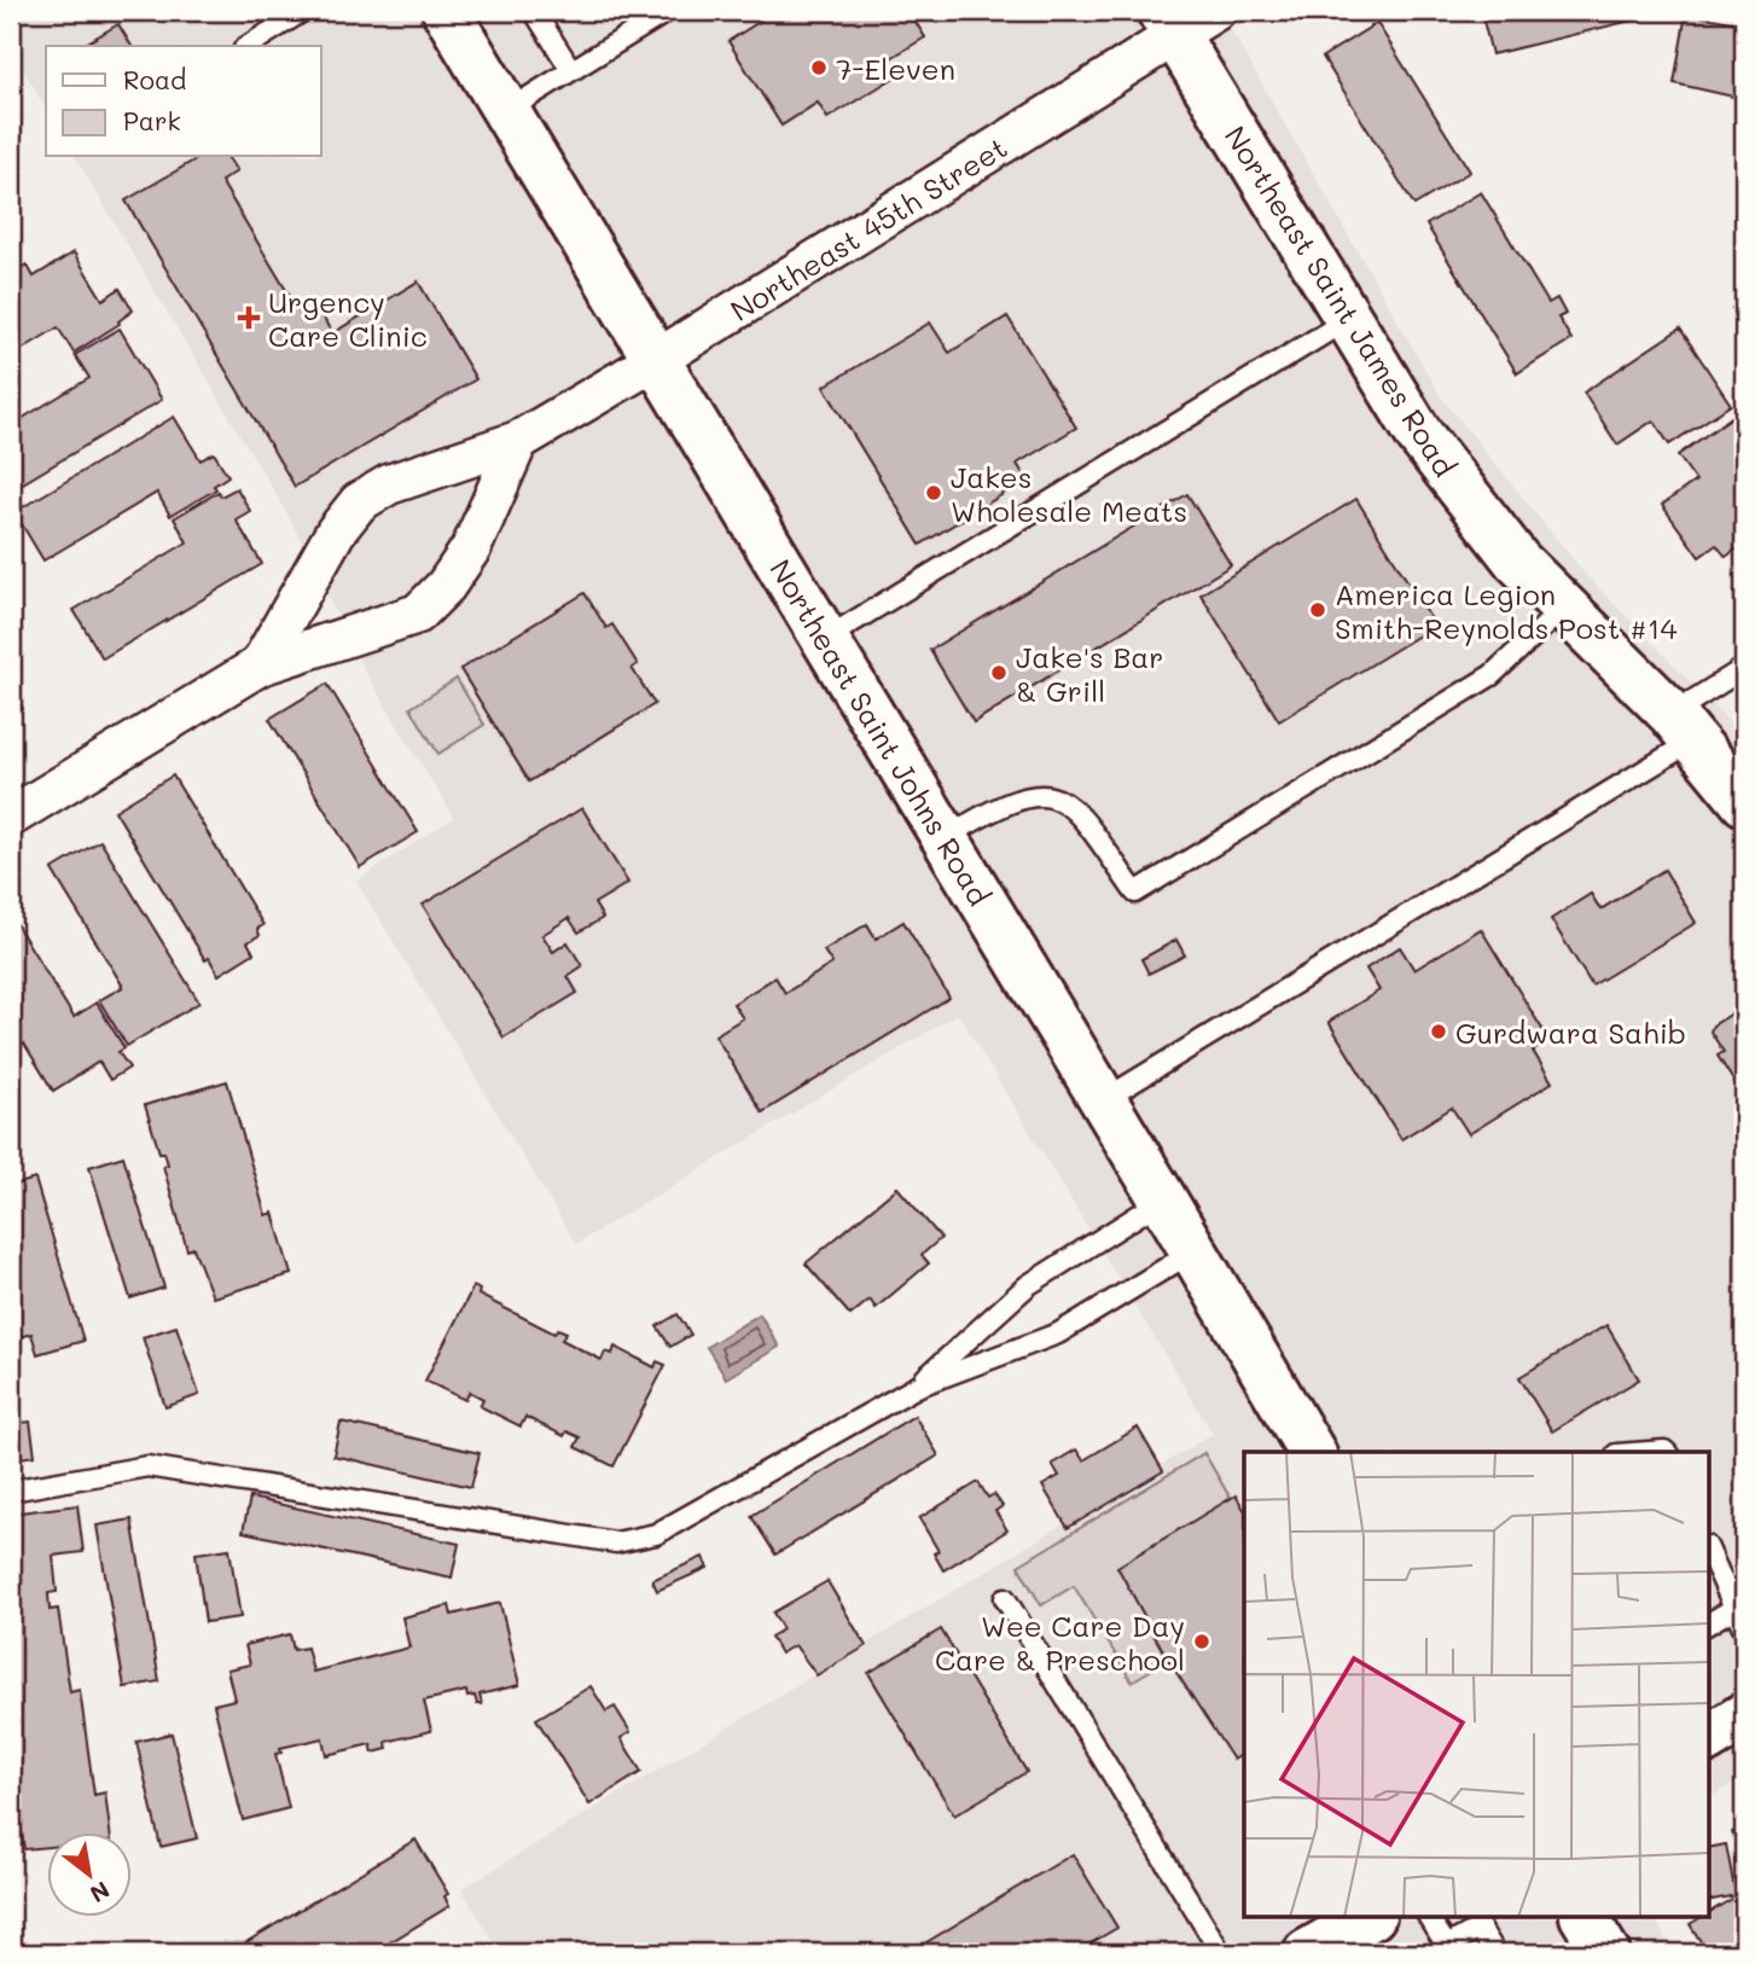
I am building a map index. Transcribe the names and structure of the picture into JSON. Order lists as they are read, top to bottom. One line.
{"streets":{"main road":["Northeast Saint James Road","Northeast Saint Johns Road"],"street":["Northeast 45th Street"]},"crossings":[["Northeast 45th Street","Northeast Saint James Road"],["Northeast 45th Street","Northeast Saint Johns Road"]],"places":{"other":["7-Eleven","Jakes Wholesale Meats","America Legion Smith-Reynolds Post #14","Jake's Bar & Grill","Gurdwara Sahib","Wee Care Day Care & Preschool"],"health":["Urgency Care Clinic"]},"legend":["Road","Park"],"north":"bottom right"}
